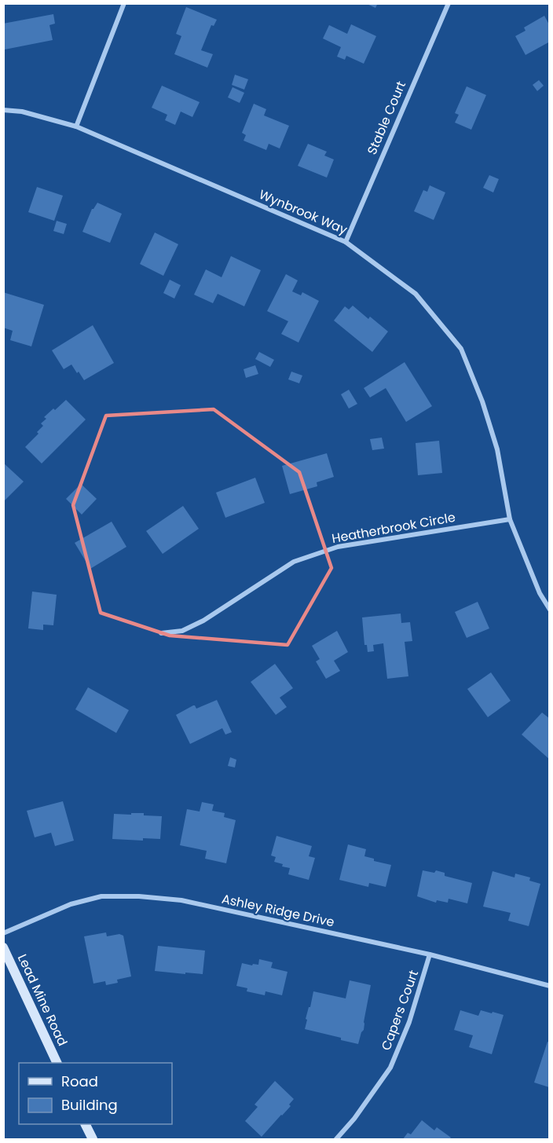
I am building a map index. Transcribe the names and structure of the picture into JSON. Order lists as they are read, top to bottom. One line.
{"streets":{"main road":["Lead Mine Road"],"street":["Stable Court","Wynbrook Way","Heatherbrook Circle","Ashley Ridge Drive","Capers Court"]},"crossings":[["Stable Court","Wynbrook Way"],["Wynbrook Way","Heatherbrook Circle"],["Ashley Ridge Drive","Capers Court"]],"legend":["Road","Building"]}
